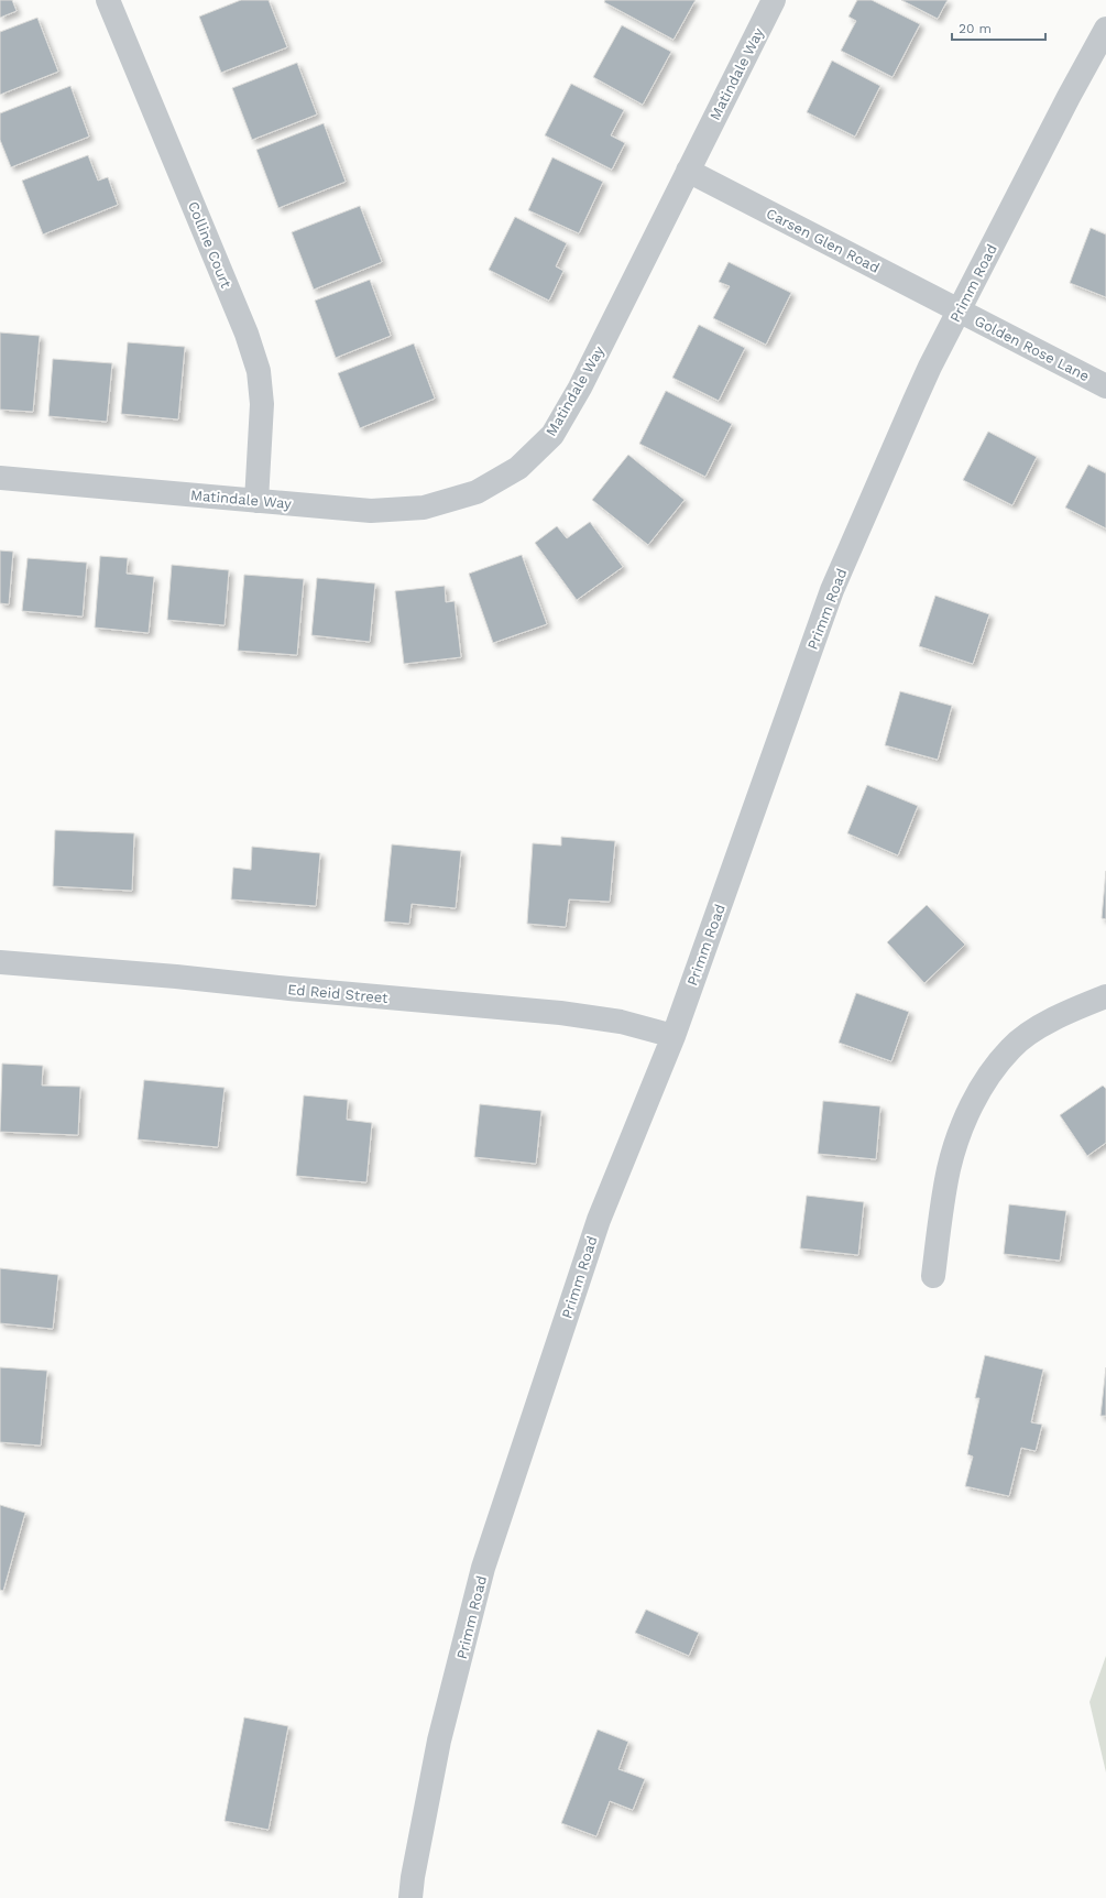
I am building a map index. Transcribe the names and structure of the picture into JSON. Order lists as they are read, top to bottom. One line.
{"streets":{"street":["Matindale Way","Carsen Glen Road","Colline Court","Primm Road","Golden Rose Lane","Ed Reid Street"]},"crossings":[["Matindale Way","Carsen Glen Road"],["Matindale Way","Colline Court"],["Carsen Glen Road","Primm Road"],["Carsen Glen Road","Golden Rose Lane"],["Primm Road","Golden Rose Lane"],["Primm Road","Ed Reid Street"]],"scale_bar":"20 m"}
